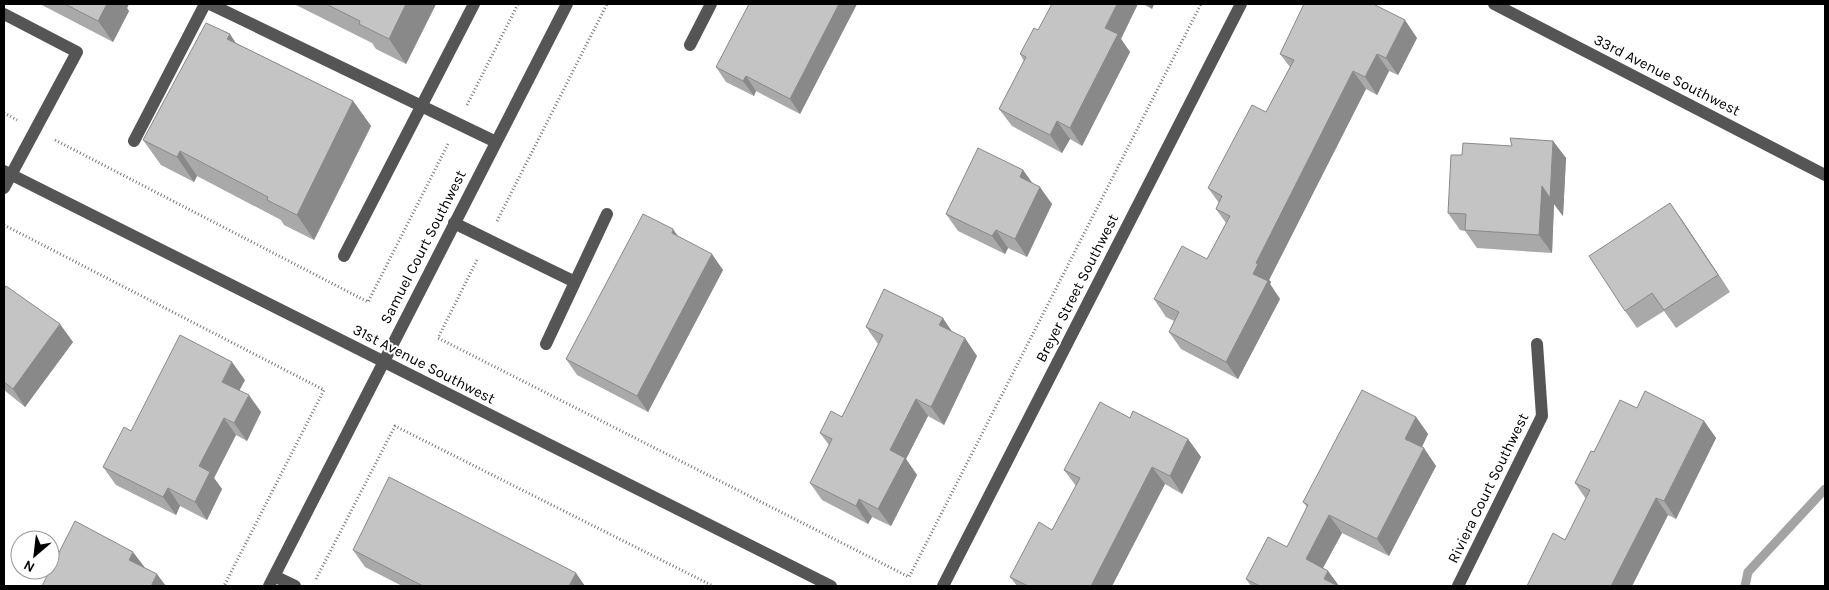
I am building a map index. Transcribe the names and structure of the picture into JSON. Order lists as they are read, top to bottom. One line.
{"streets":{"street":["33rd Avenue Southwest","Samuel Court Southwest","Breyer Street Southwest","31st Avenue Southwest","Riviera Court Southwest"]},"crossings":[["Samuel Court Southwest","31st Avenue Southwest"]],"north":"bottom left"}
